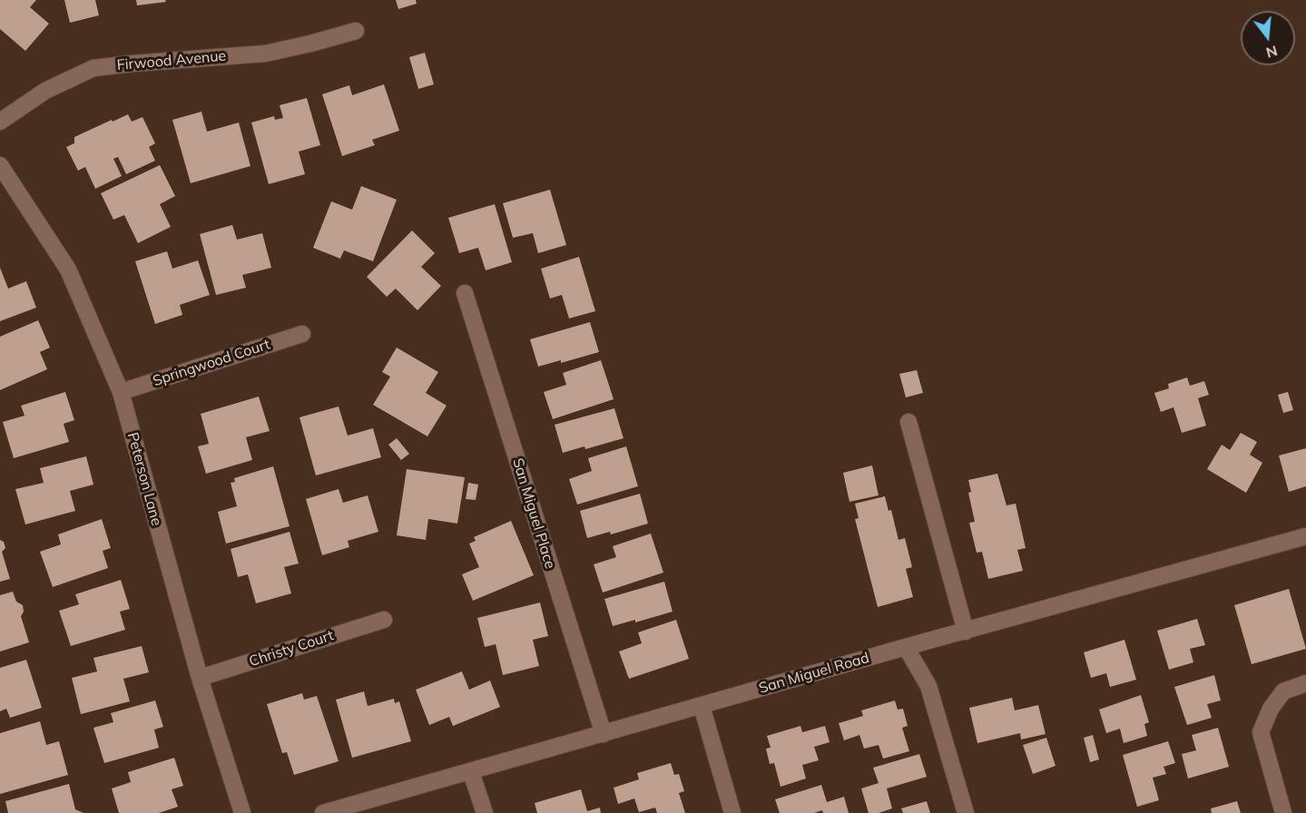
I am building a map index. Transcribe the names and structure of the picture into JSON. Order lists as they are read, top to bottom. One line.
{"streets":{"street":["Firwood Avenue","Springwood Court","Peterson Lane","San Miguel Place","Christy Court","San Miguel Road"]},"crossings":[["Springwood Court","Peterson Lane"],["Peterson Lane","Christy Court"],["San Miguel Place","San Miguel Road"]],"north":"bottom"}
